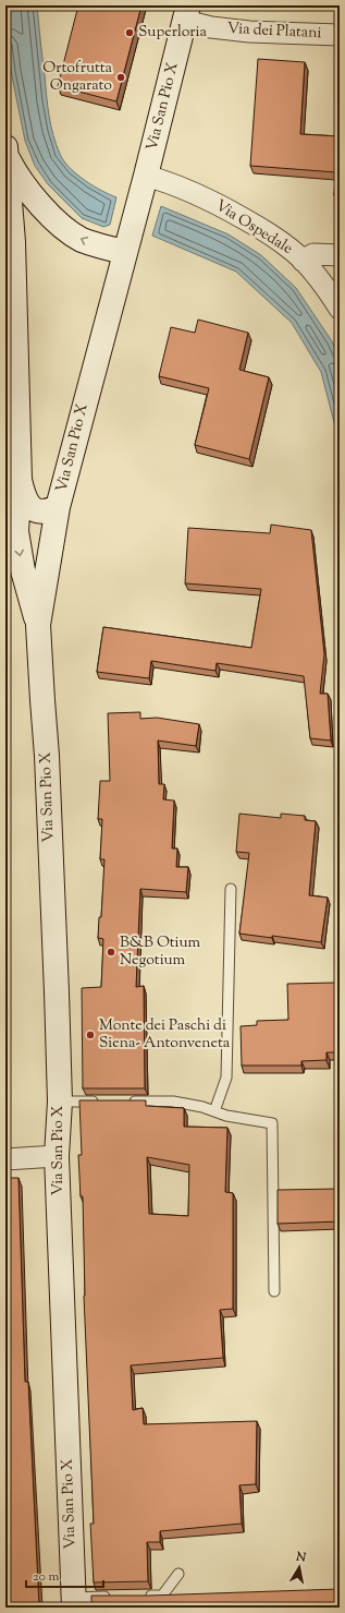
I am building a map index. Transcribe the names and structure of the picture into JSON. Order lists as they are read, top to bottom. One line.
{"streets":{"street":["Via dei Platani","Via San Pio X","Via Ospedale"]},"crossings":[["Via dei Platani","Via San Pio X"],["Via San Pio X","Via Ospedale"]],"places":["Superloria","Ortofrutta Ongarato","B&B Otium Negotium","Monte dei Paschi di Siena- Antonveneta"],"scale_bar":"20 m","north":"top"}
